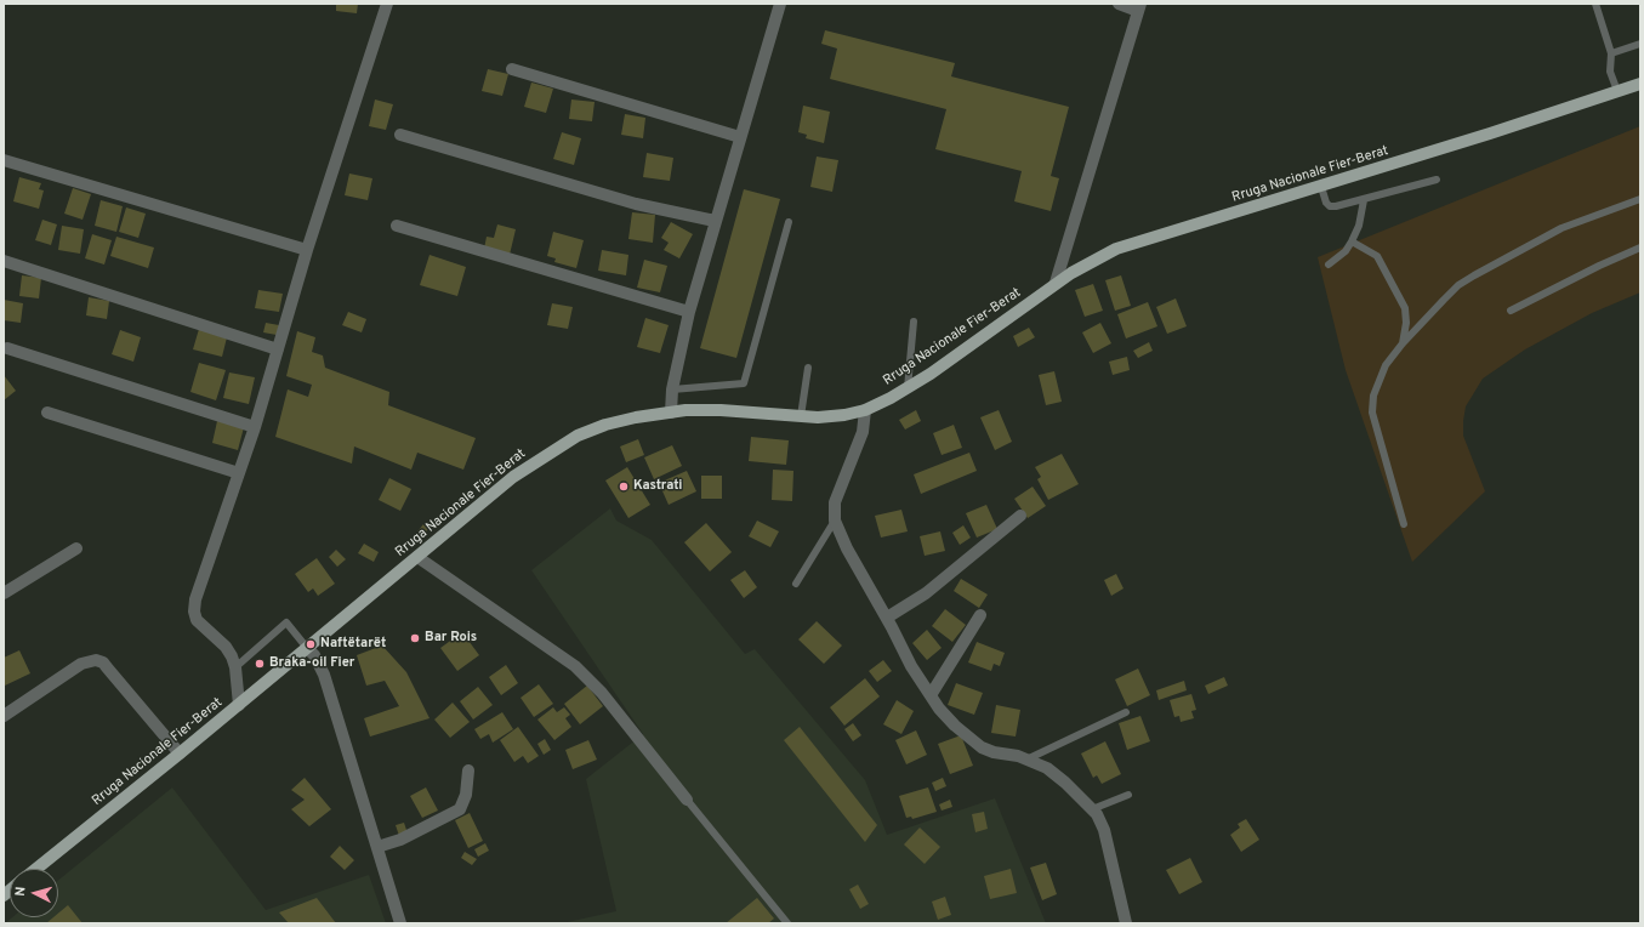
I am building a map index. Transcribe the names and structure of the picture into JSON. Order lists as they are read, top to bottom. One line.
{"streets":{"main road":["Rruga Nacionale Fier-Berat"]},"places":["Kastrati","Bar Rois","Naftëtarët","Braka-oil Fier"],"north":"left"}
